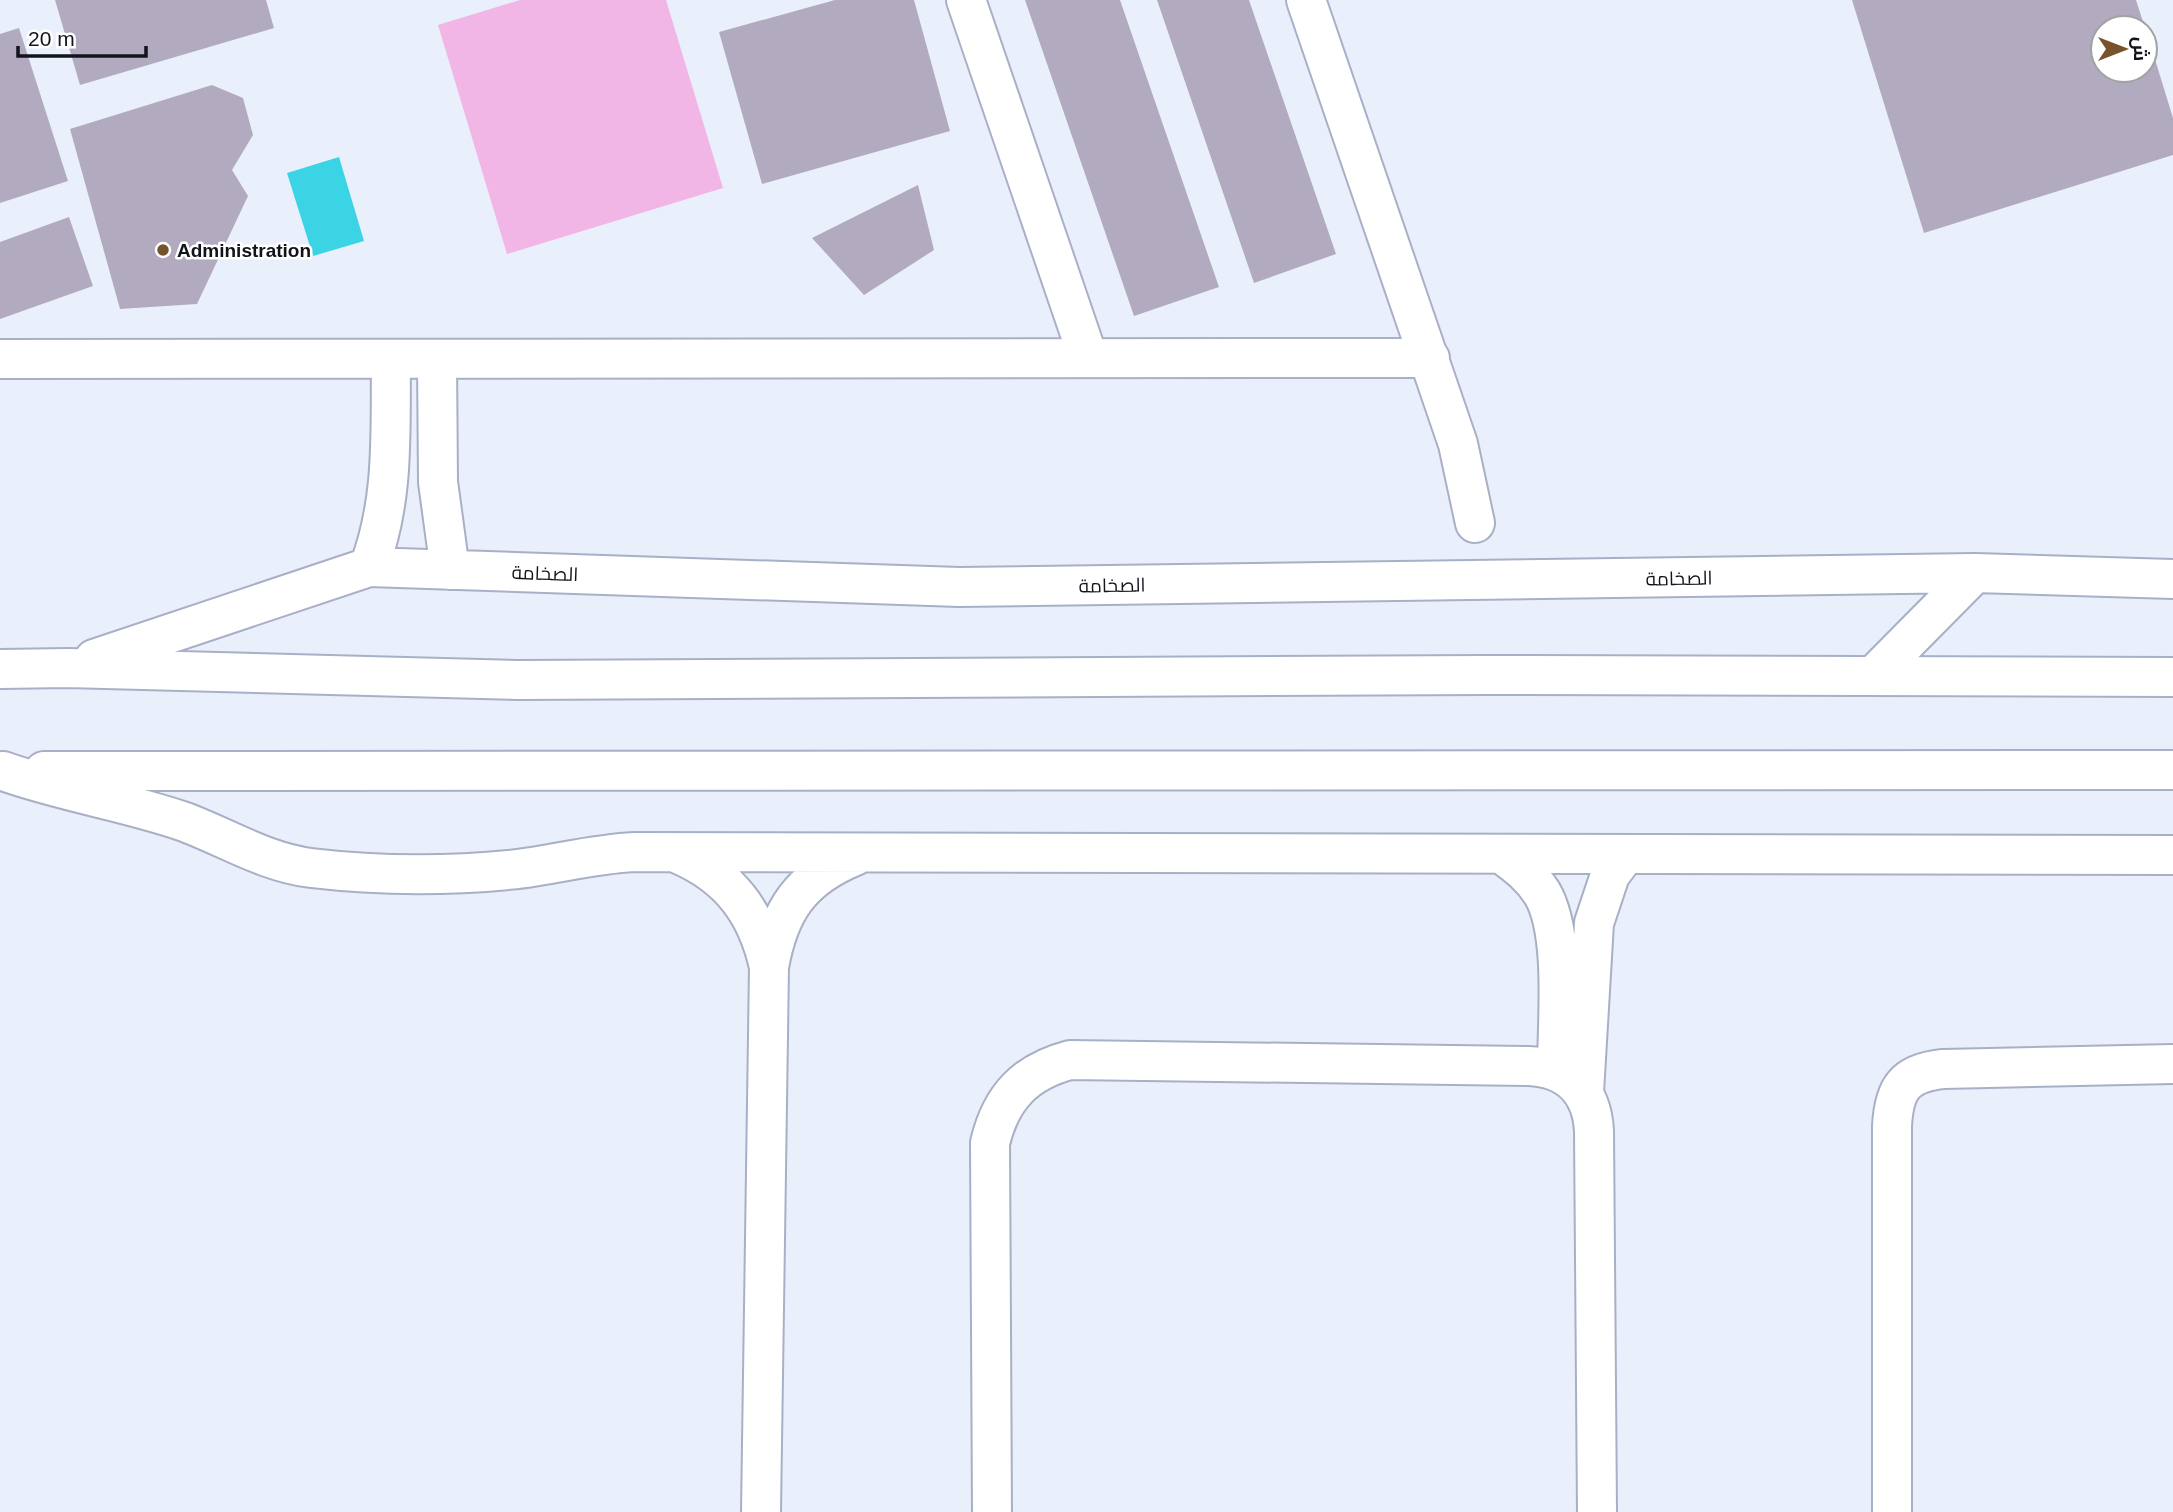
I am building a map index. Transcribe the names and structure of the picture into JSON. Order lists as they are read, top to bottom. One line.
{"streets":{"street":["الصخامة"]},"places":["Administration"],"scale_bar":"20 m","north":"right"}
